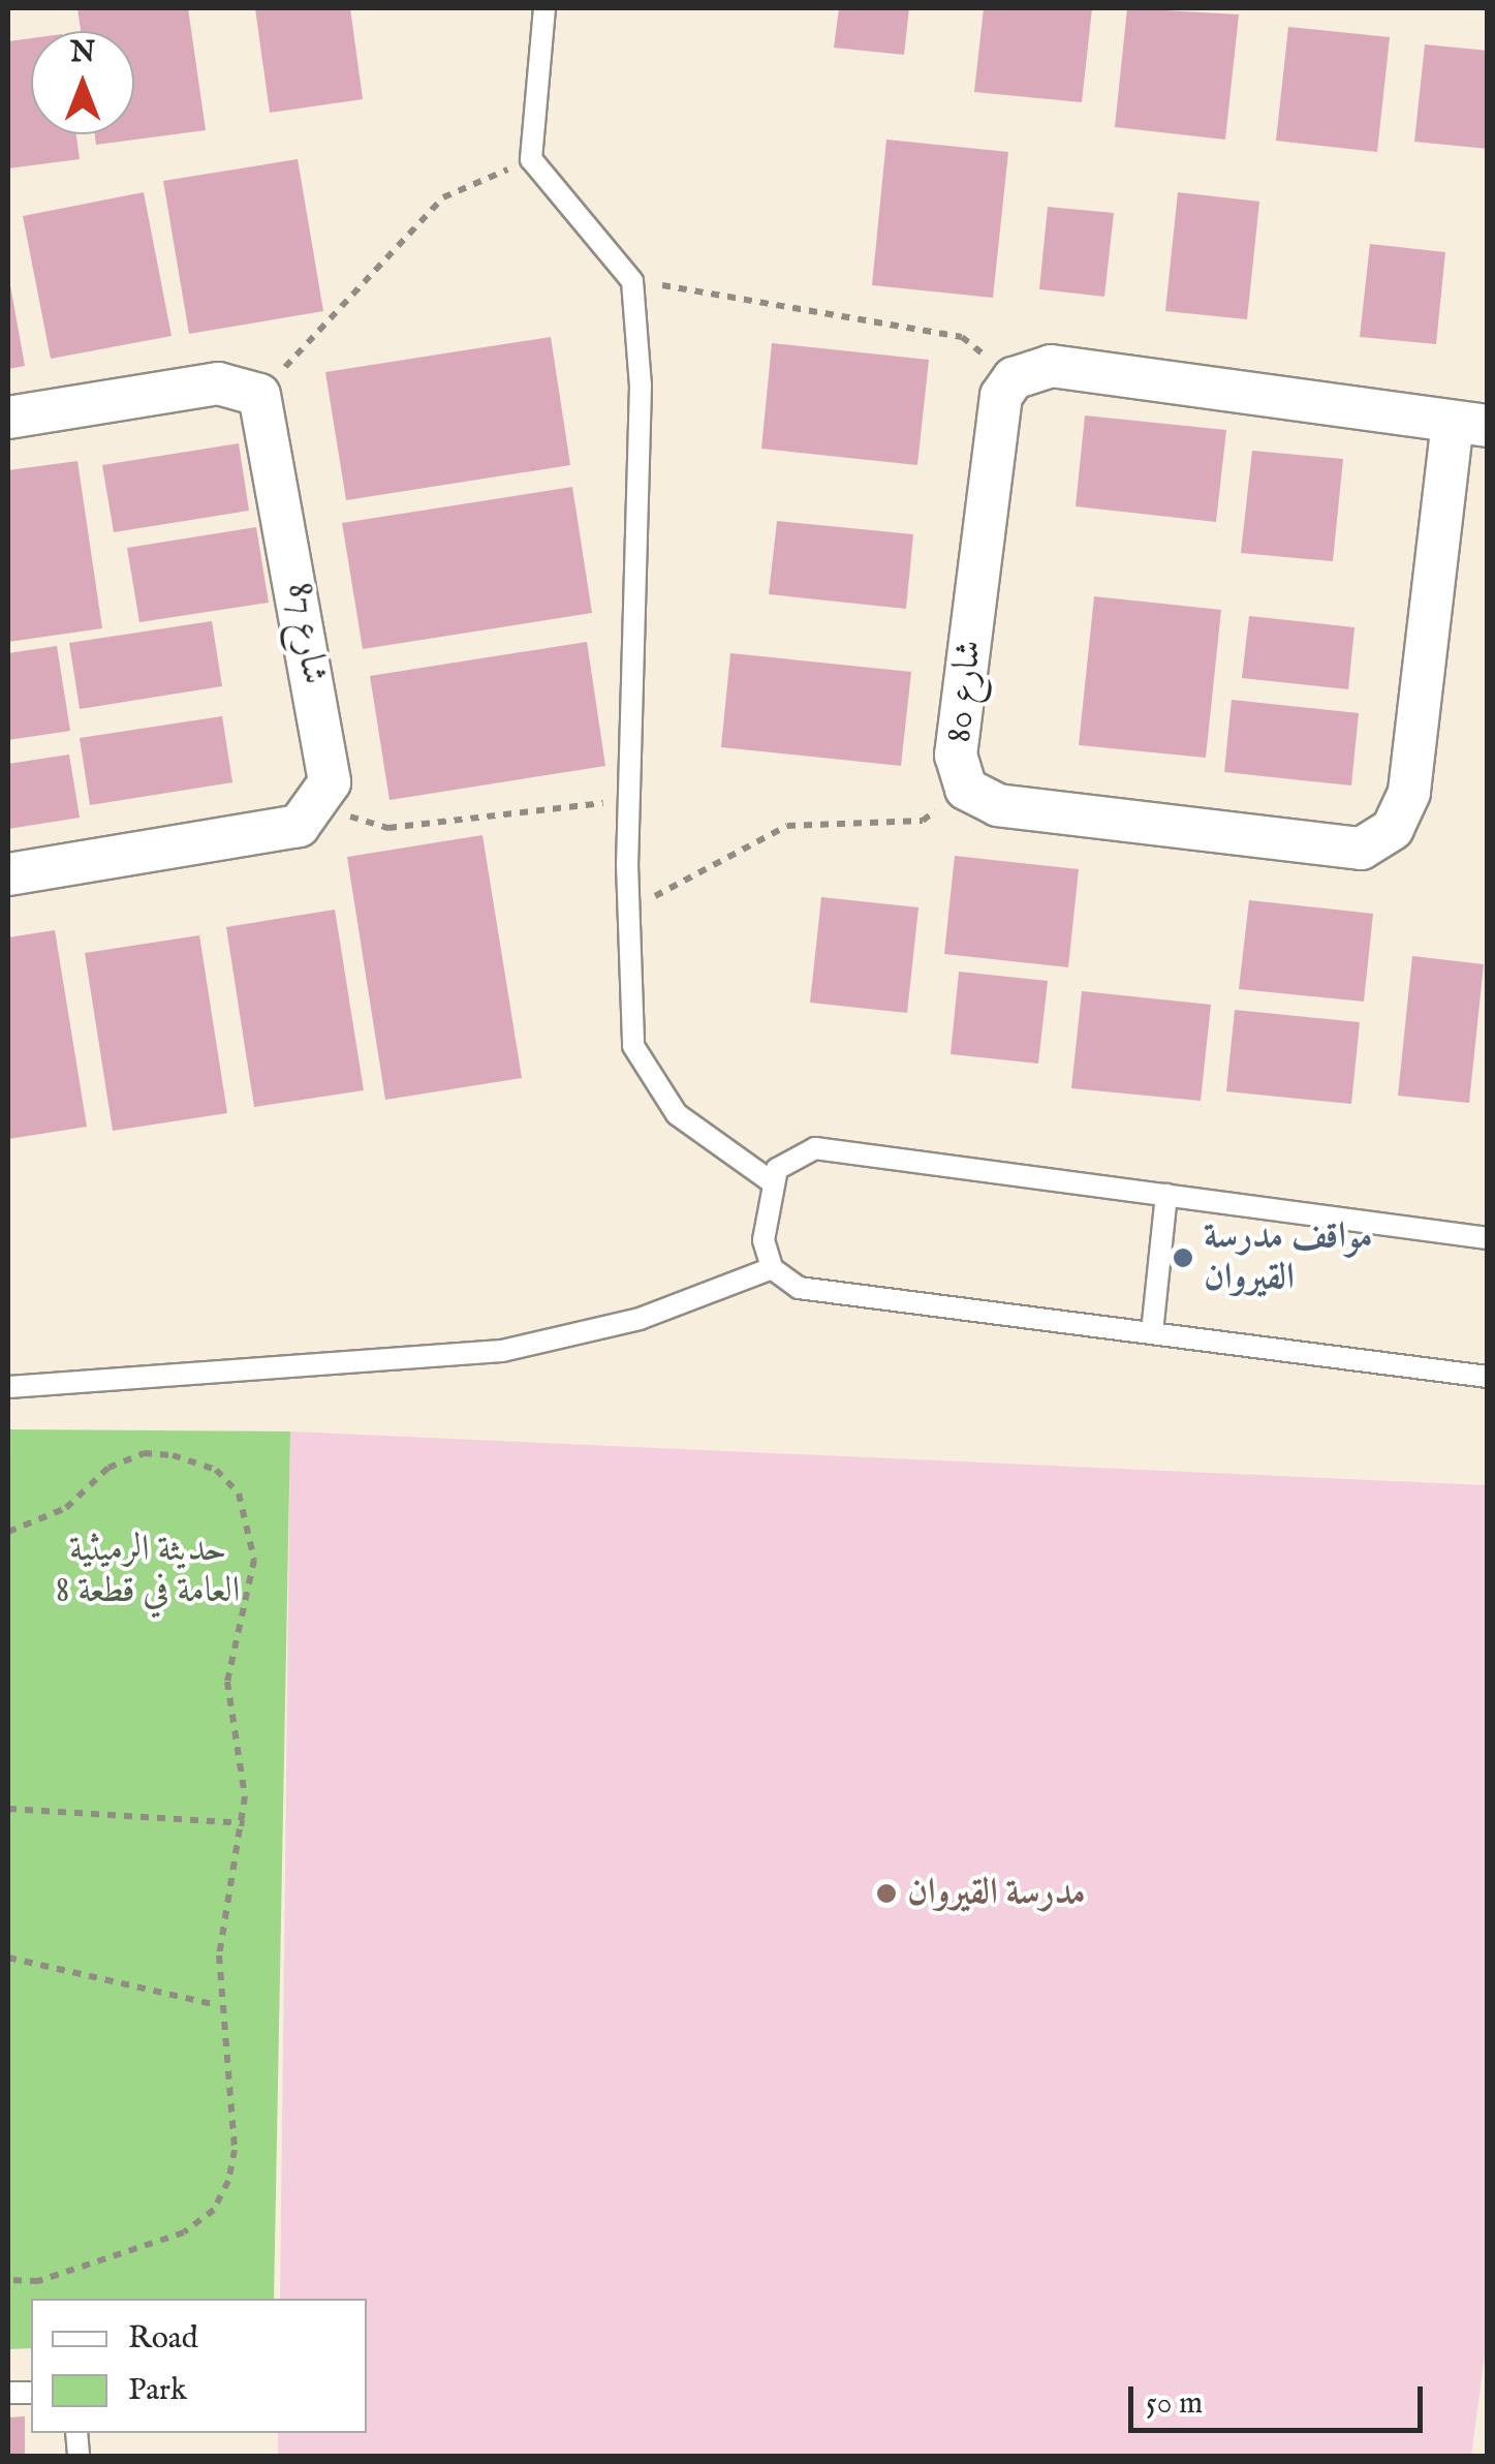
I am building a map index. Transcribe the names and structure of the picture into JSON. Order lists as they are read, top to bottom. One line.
{"streets":{"street":["شارع 87","شارع 80"]},"parks":["حديثة الرميثية العامة في قطعة 8"],"places":["مواقف مدرسة القيروان","مدرسة القيروان"],"legend":["Road","Park"],"scale_bar":"50 m","north":"top"}
